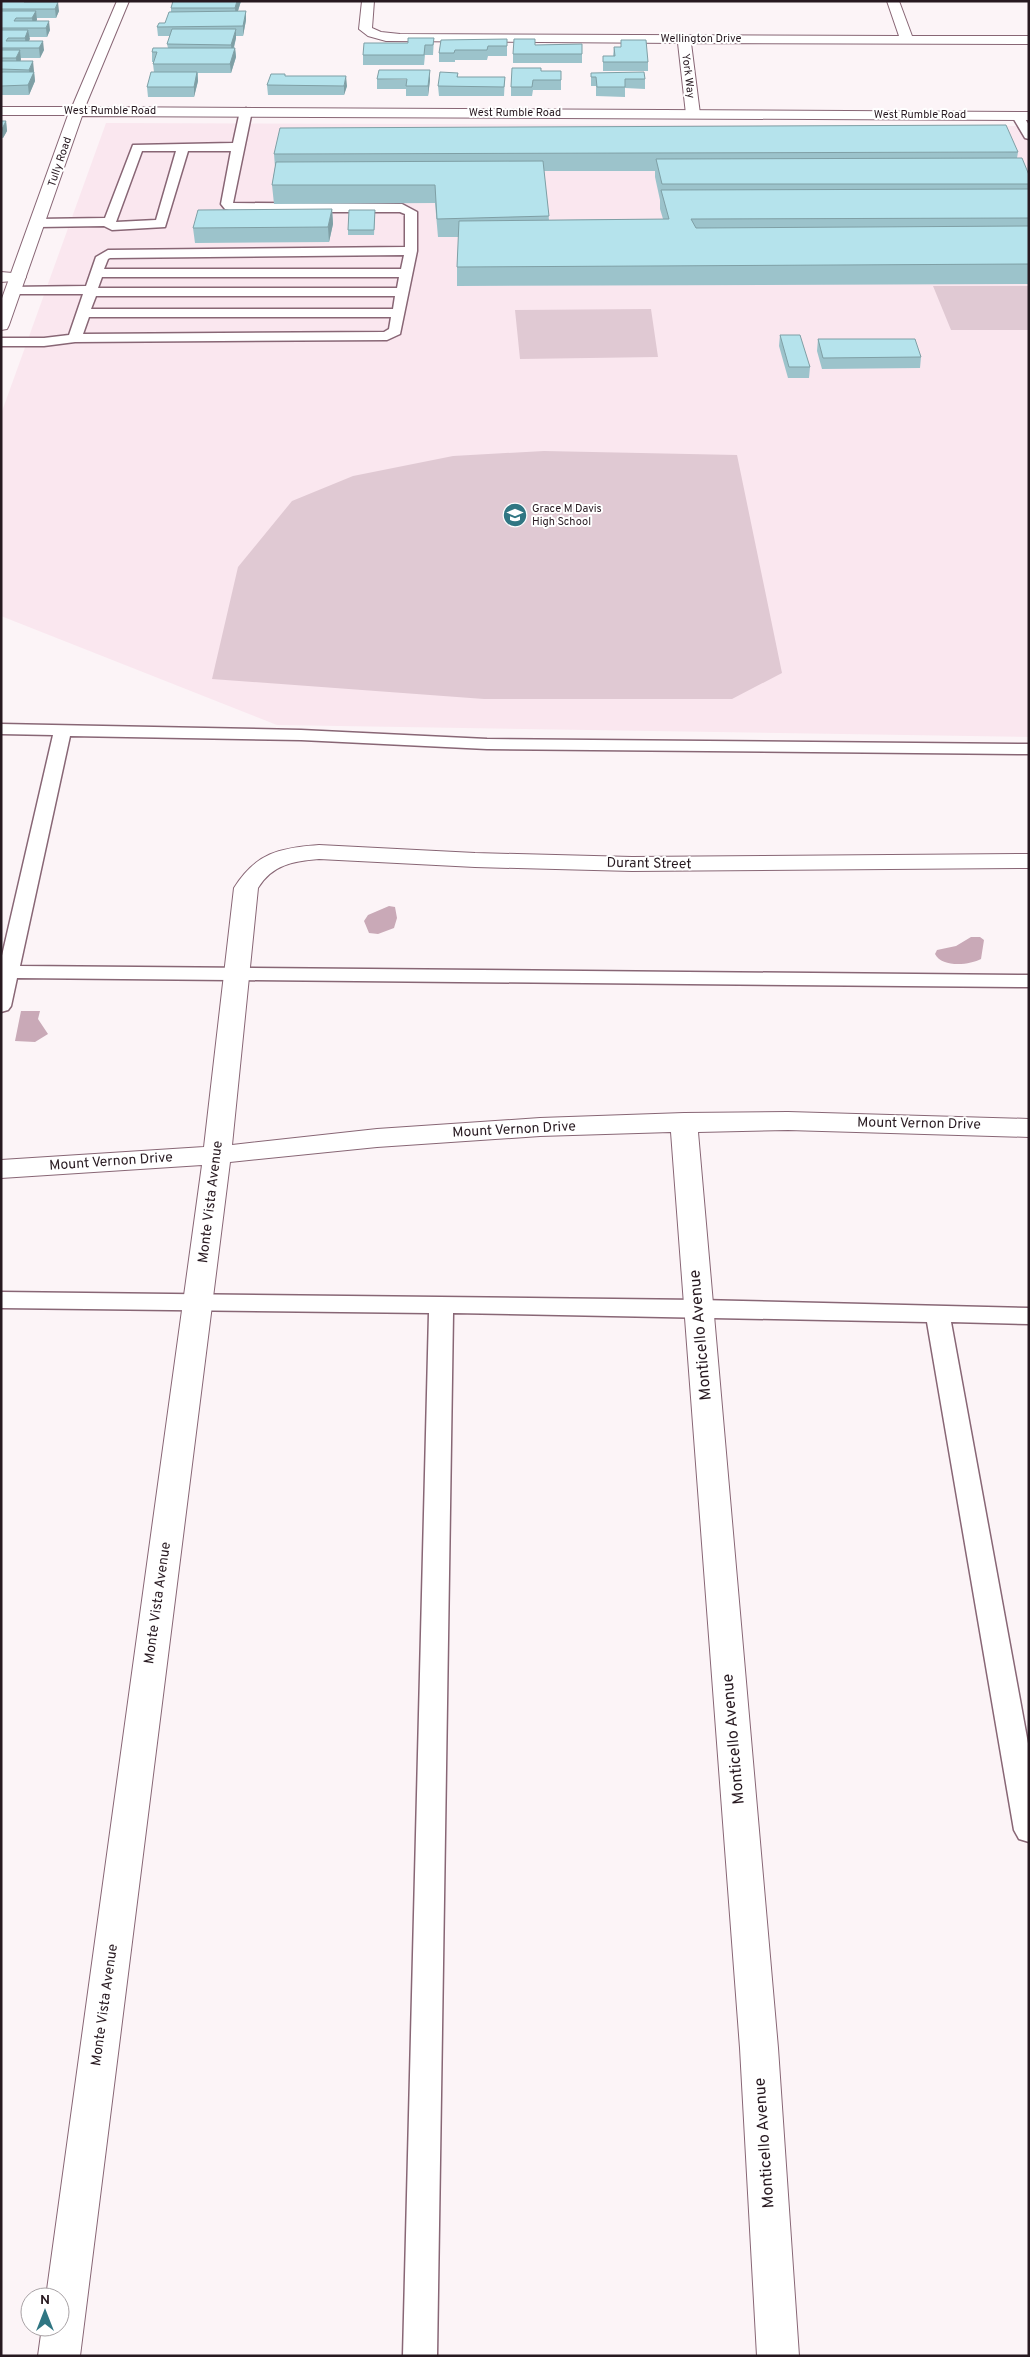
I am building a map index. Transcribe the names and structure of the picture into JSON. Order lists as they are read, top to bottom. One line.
{"streets":{"street":["Wellington Drive","York Way","West Rumble Road","Tully Road","Durant Street","Mount Vernon Drive","Monte Vista Avenue","Monticello Avenue"]},"crossings":[["Wellington Drive","York Way"],["York Way","West Rumble Road"],["West Rumble Road","Tully Road"],["Durant Street","Monte Vista Avenue"],["Mount Vernon Drive","Monte Vista Avenue"],["Mount Vernon Drive","Monticello Avenue"]],"places":{"school or university":["Grace M Davis High School"]},"north":"top"}
